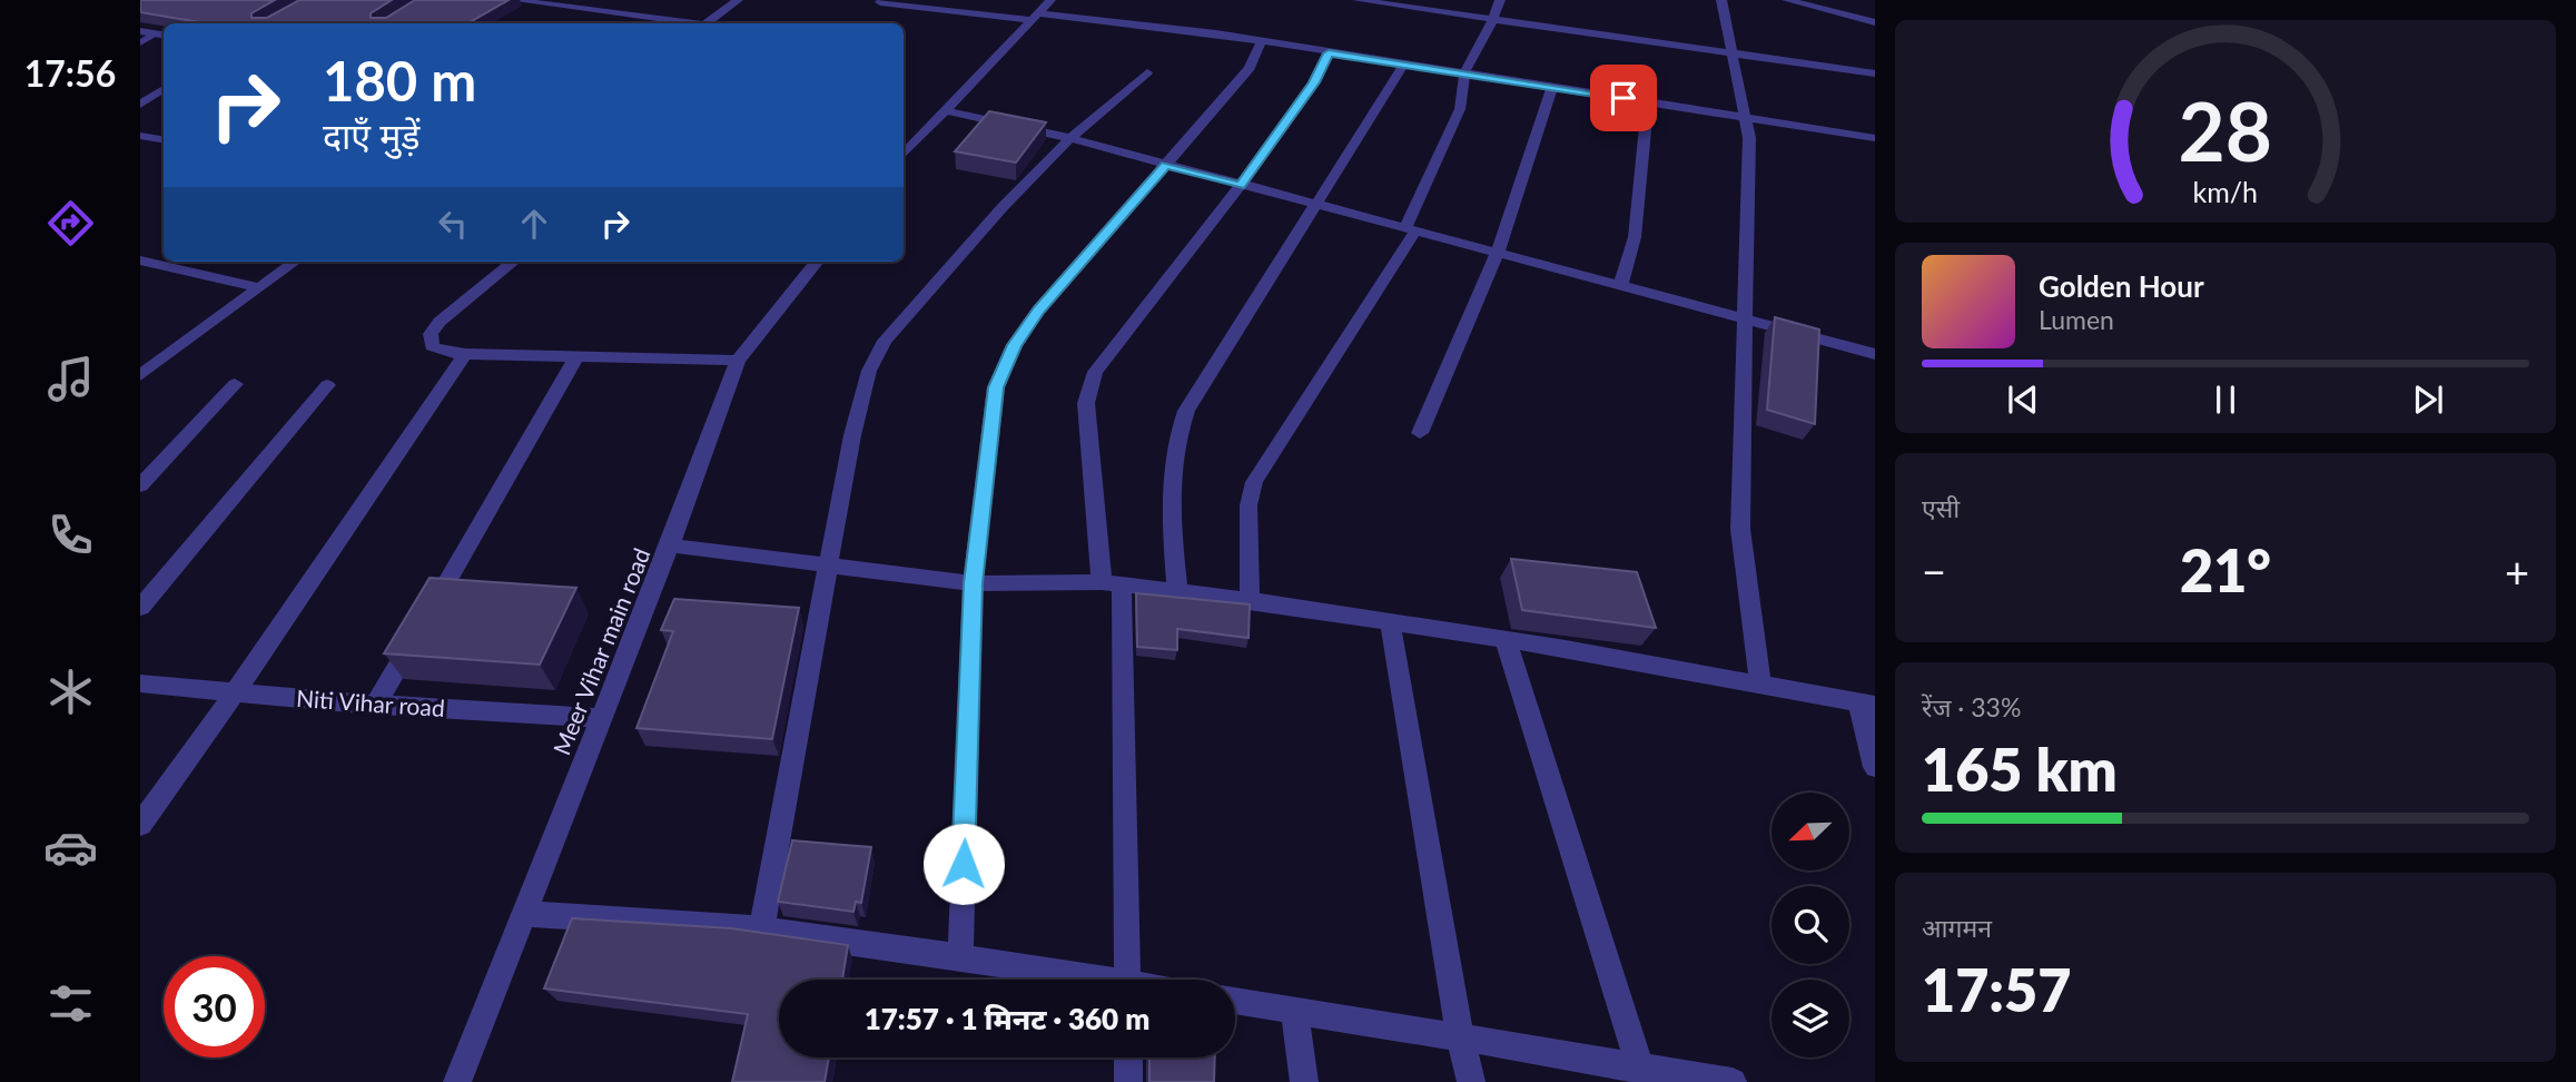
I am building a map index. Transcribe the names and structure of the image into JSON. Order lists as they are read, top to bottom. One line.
{"streets":{"street":["Meer Vihar main road","Niti Vihar road"]},"crossings":[["Meer Vihar main road","Niti Vihar road"]],"north":"bottom left","page":{"tabs":"17:56","turn":["180 m","दाएँ मुड़ें"],"song":["Golden Hour","Lumen"],"tile":["एसी",["रेंज · 33%","165 km"],["आगमन","17:57"]],"heat":["−","21°","+"],"limit":"30","trip":"17:57 · 1 मिनट · 360 m","gauge":["28","km/h"]}}
